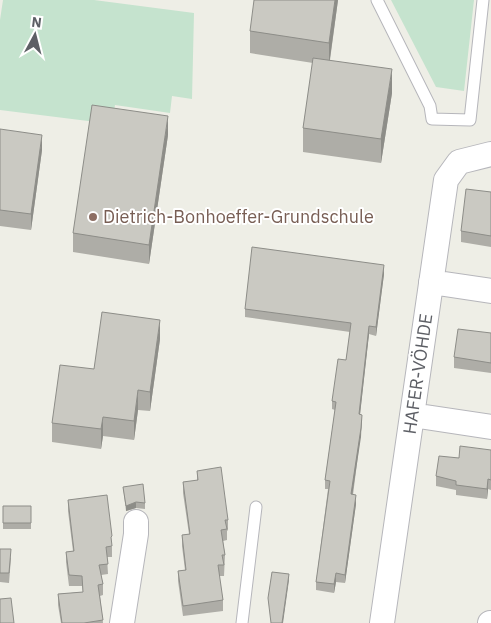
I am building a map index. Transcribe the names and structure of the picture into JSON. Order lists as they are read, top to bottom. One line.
{"streets":{"street":["HAFER-VÖHDE"]},"places":["Dietrich-Bonhoeffer-Grundschule"],"north":"top"}
